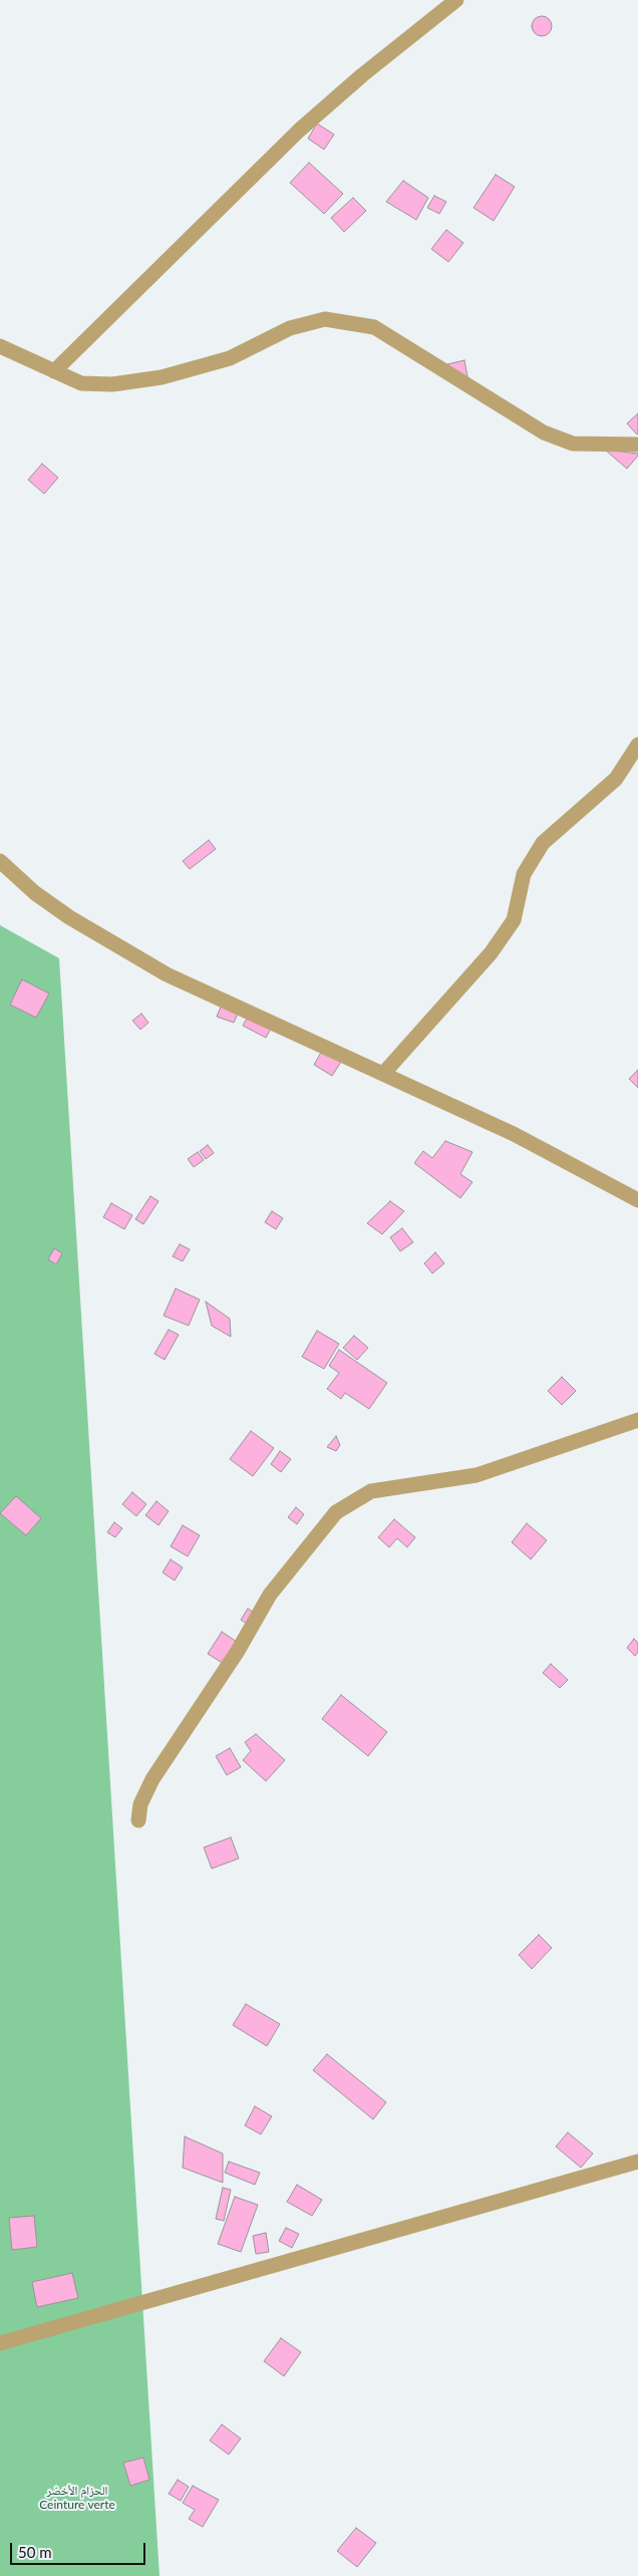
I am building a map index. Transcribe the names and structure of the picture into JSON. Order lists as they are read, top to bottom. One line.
{"parks":["الحزام الأخضر Ceinture verte"],"scale_bar":"50 m"}
